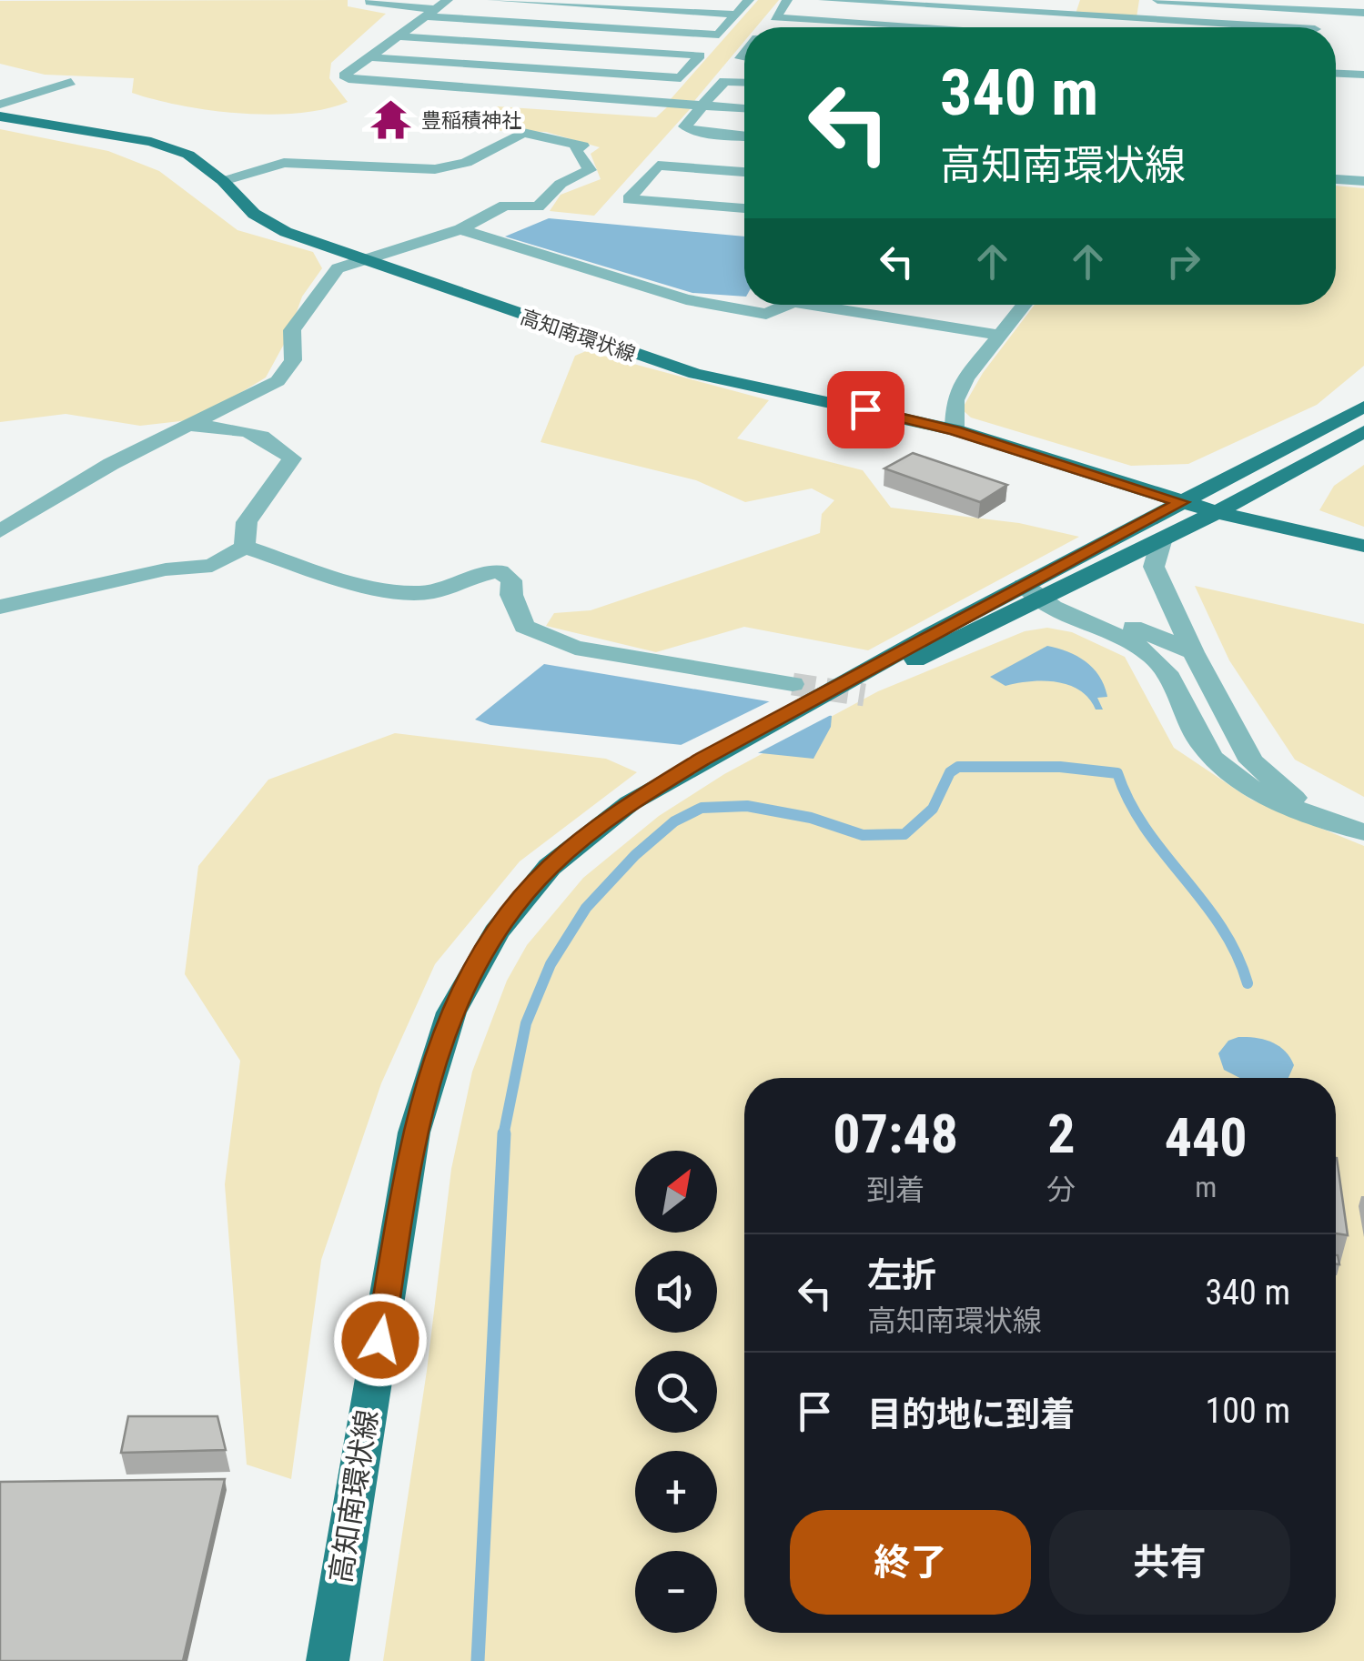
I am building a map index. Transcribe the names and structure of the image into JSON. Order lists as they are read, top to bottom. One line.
{"streets":{"main road":["高知南環状線"]},"places":{"temple":["豊稲積神社"]},"north":"top right","page":{"turn":["340 m","高知南環状線"],"eta":["07:48","到着","2","分","440","m"],"map_buttons":["+","−"],"list":[{"name":"左折","note":"高知南環状線","value":"340 m"},{"name":"目的地に到着","value":"100 m"}],"buttons":["終了","共有"]}}
